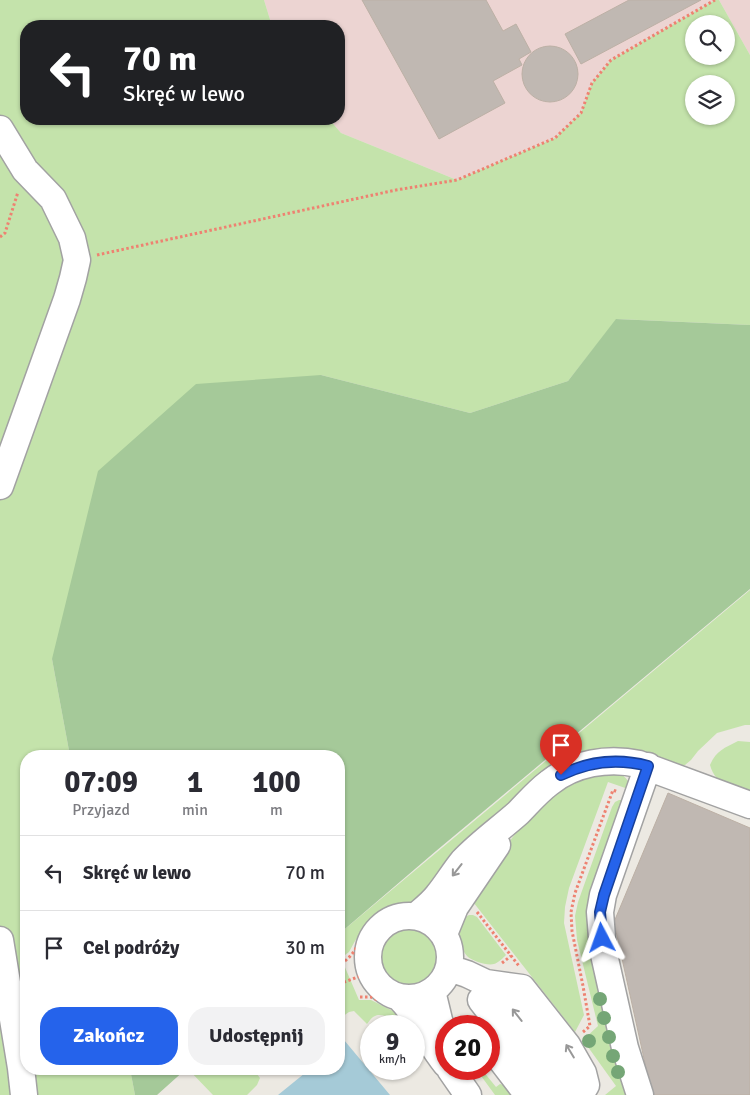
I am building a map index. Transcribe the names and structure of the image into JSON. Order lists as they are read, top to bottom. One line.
{"page":{"turn":["70 m","Skręć w lewo"],"eta":["07:09","Przyjazd","1","min","100","m"],"list":[{"name":"Skręć w lewo","value":"70 m"},{"name":"Cel podróży","value":"30 m"}],"buttons":["Zakończ","Udostępnij"],"speed":"9 km/h","limit":"20"}}
